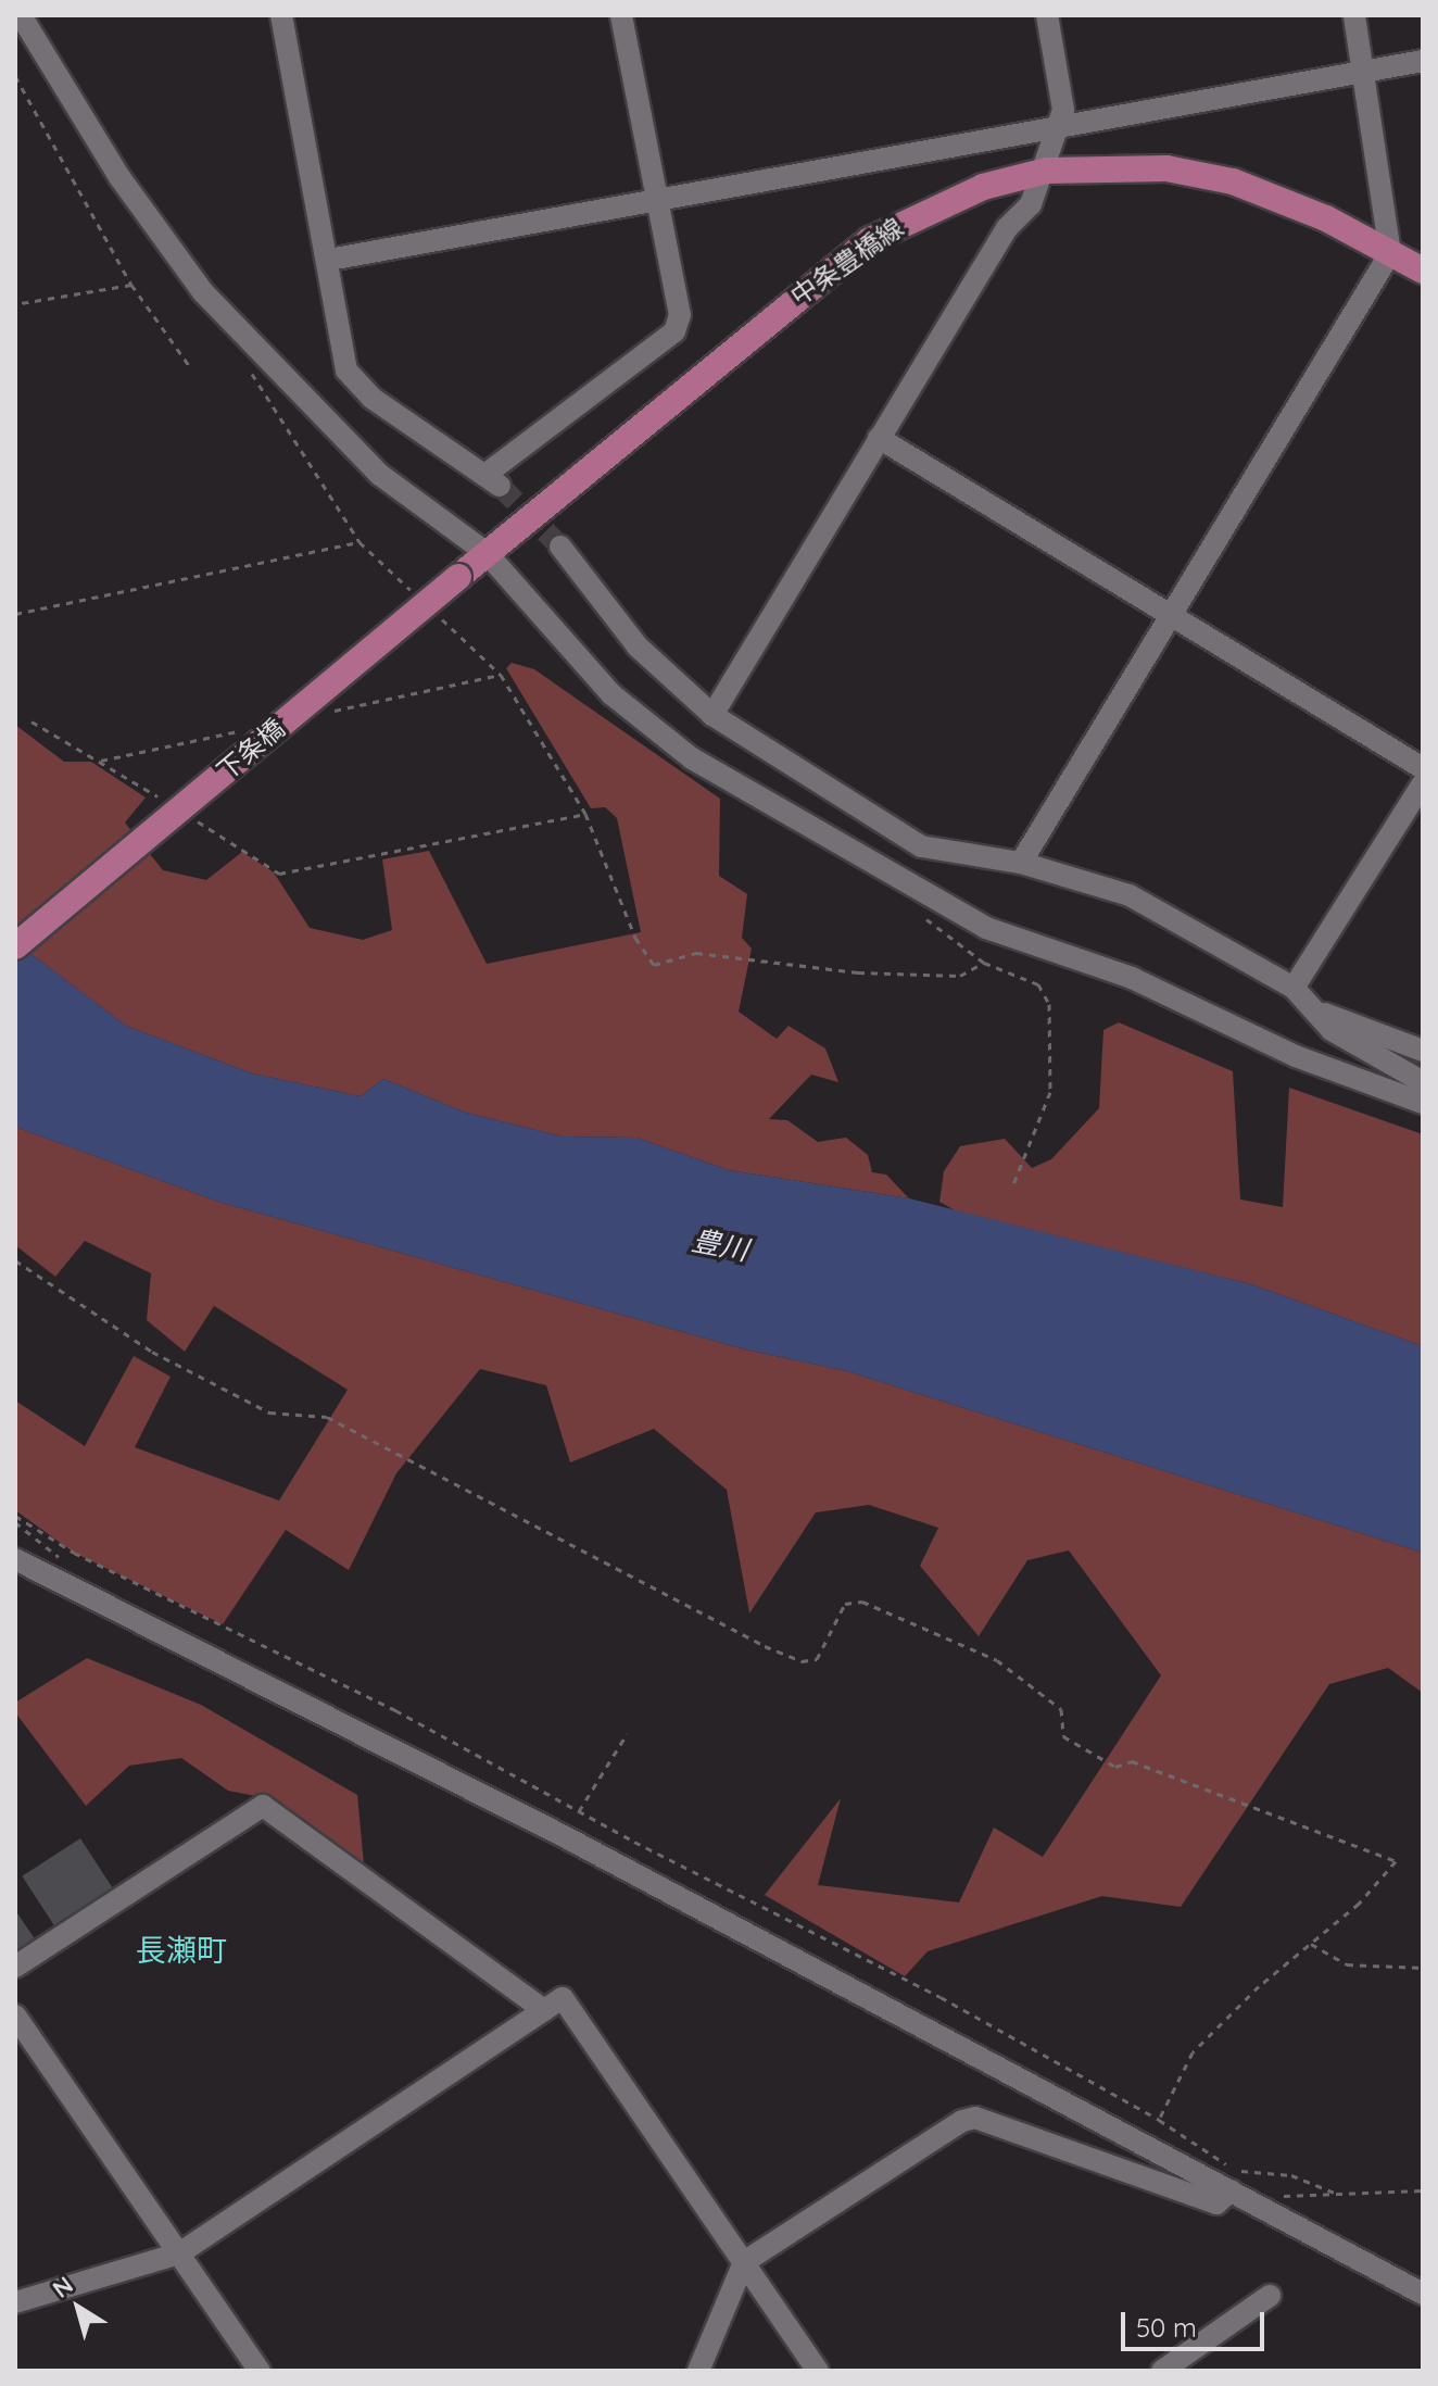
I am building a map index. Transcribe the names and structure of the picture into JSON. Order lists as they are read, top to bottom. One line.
{"streets":{"main road":["中条豊橋線","下条橋"]},"crossings":[["中条豊橋線","下条橋"]],"districts":["長瀬町"],"water":["豊川"],"scale_bar":"50 m","north":"top left"}
